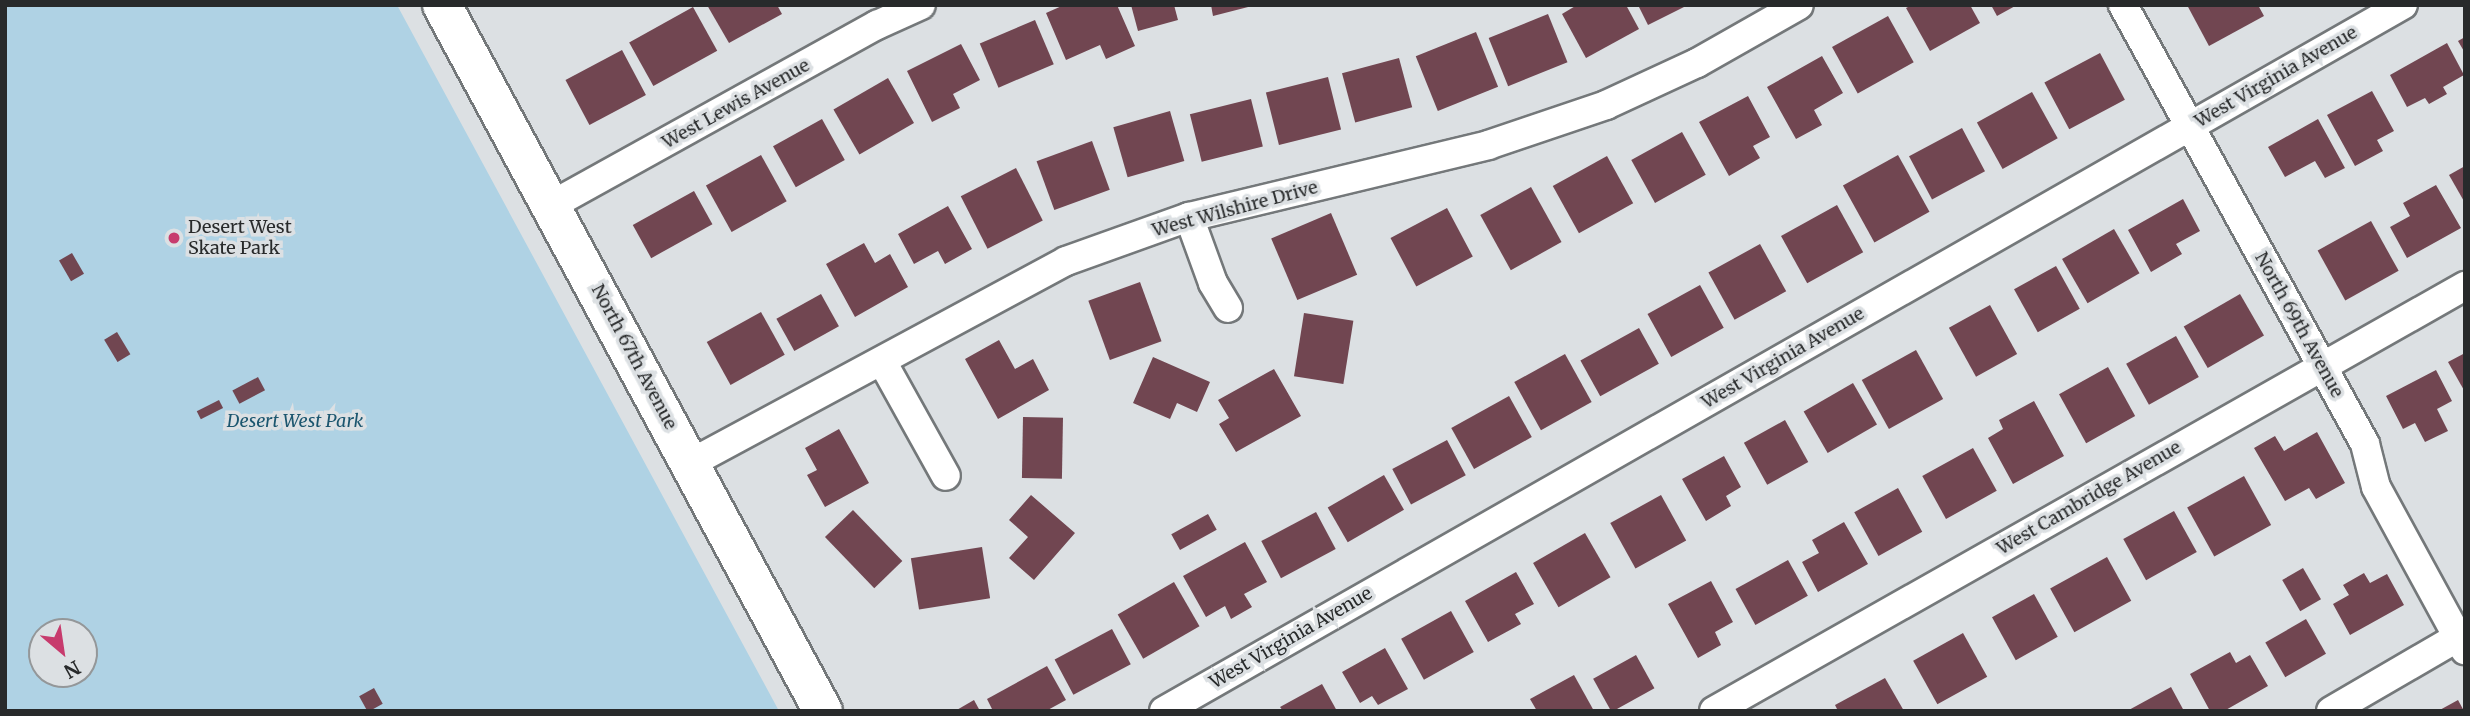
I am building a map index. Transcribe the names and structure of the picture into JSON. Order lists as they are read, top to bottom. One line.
{"streets":{"main road":["North 67th Avenue"],"street":["West Virginia Avenue","West Lewis Avenue","West Wilshire Drive","North 69th Avenue","West Cambridge Avenue"]},"crossings":[["West Virginia Avenue","North 69th Avenue"],["West Lewis Avenue","North 67th Avenue"],["West Wilshire Drive","North 67th Avenue"],["North 69th Avenue","West Cambridge Avenue"]],"parks":["Desert West Park"],"places":["Desert West Skate Park"],"north":"bottom right"}
